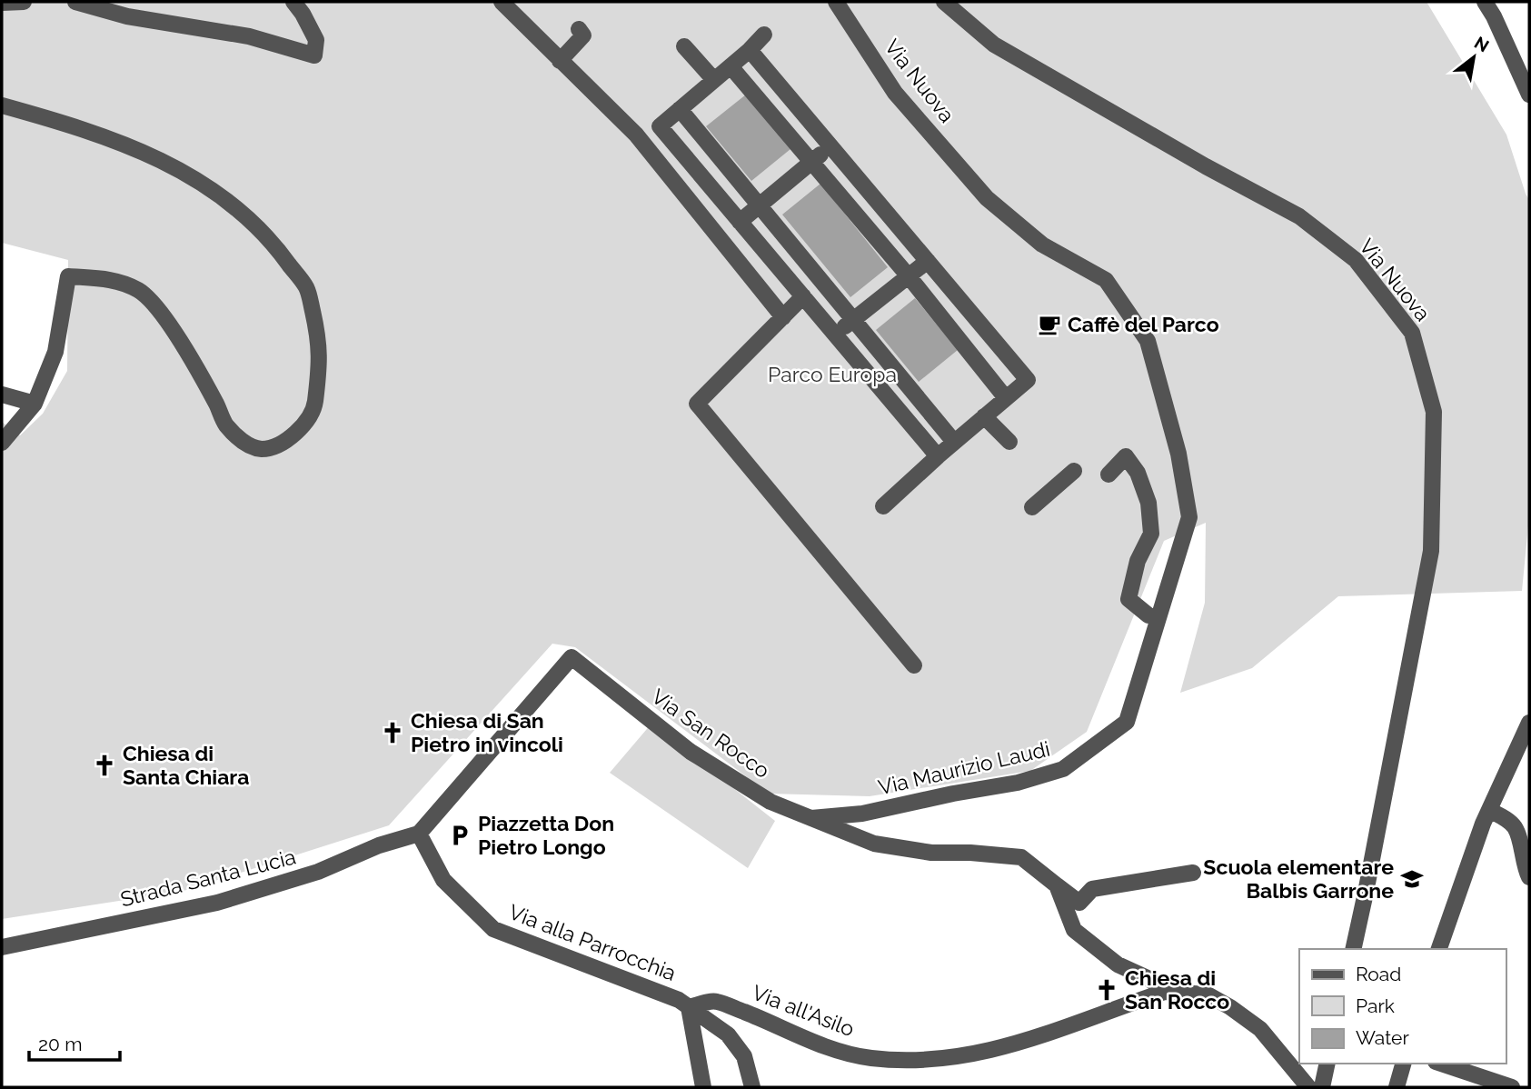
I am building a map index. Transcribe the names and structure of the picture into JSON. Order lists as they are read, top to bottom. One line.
{"streets":{"street":["Via Nuova","Via San Rocco","Via Maurizio Laudi","Strada Santa Lucia","Via alla Parrocchia","Via all'Asilo"]},"crossings":[["Via Nuova","Via Maurizio Laudi"],["Via San Rocco","Via Maurizio Laudi"],["Via San Rocco","Strada Santa Lucia"],["Via San Rocco","Via alla Parrocchia"],["Strada Santa Lucia","Via alla Parrocchia"],["Via alla Parrocchia","Via all'Asilo"]],"parks":["Parco Europa"],"places":{"cafe":["Caffè del Parco"],"church":["Chiesa di San Pietro in vincoli","Chiesa di Santa Chiara","Chiesa di San Rocco"],"parking":["Piazzetta Don Pietro Longo"],"school or university":["Scuola elementare Balbis Garrone"]},"legend":["Road","Park","Water"],"scale_bar":"20 m","north":"top right"}
